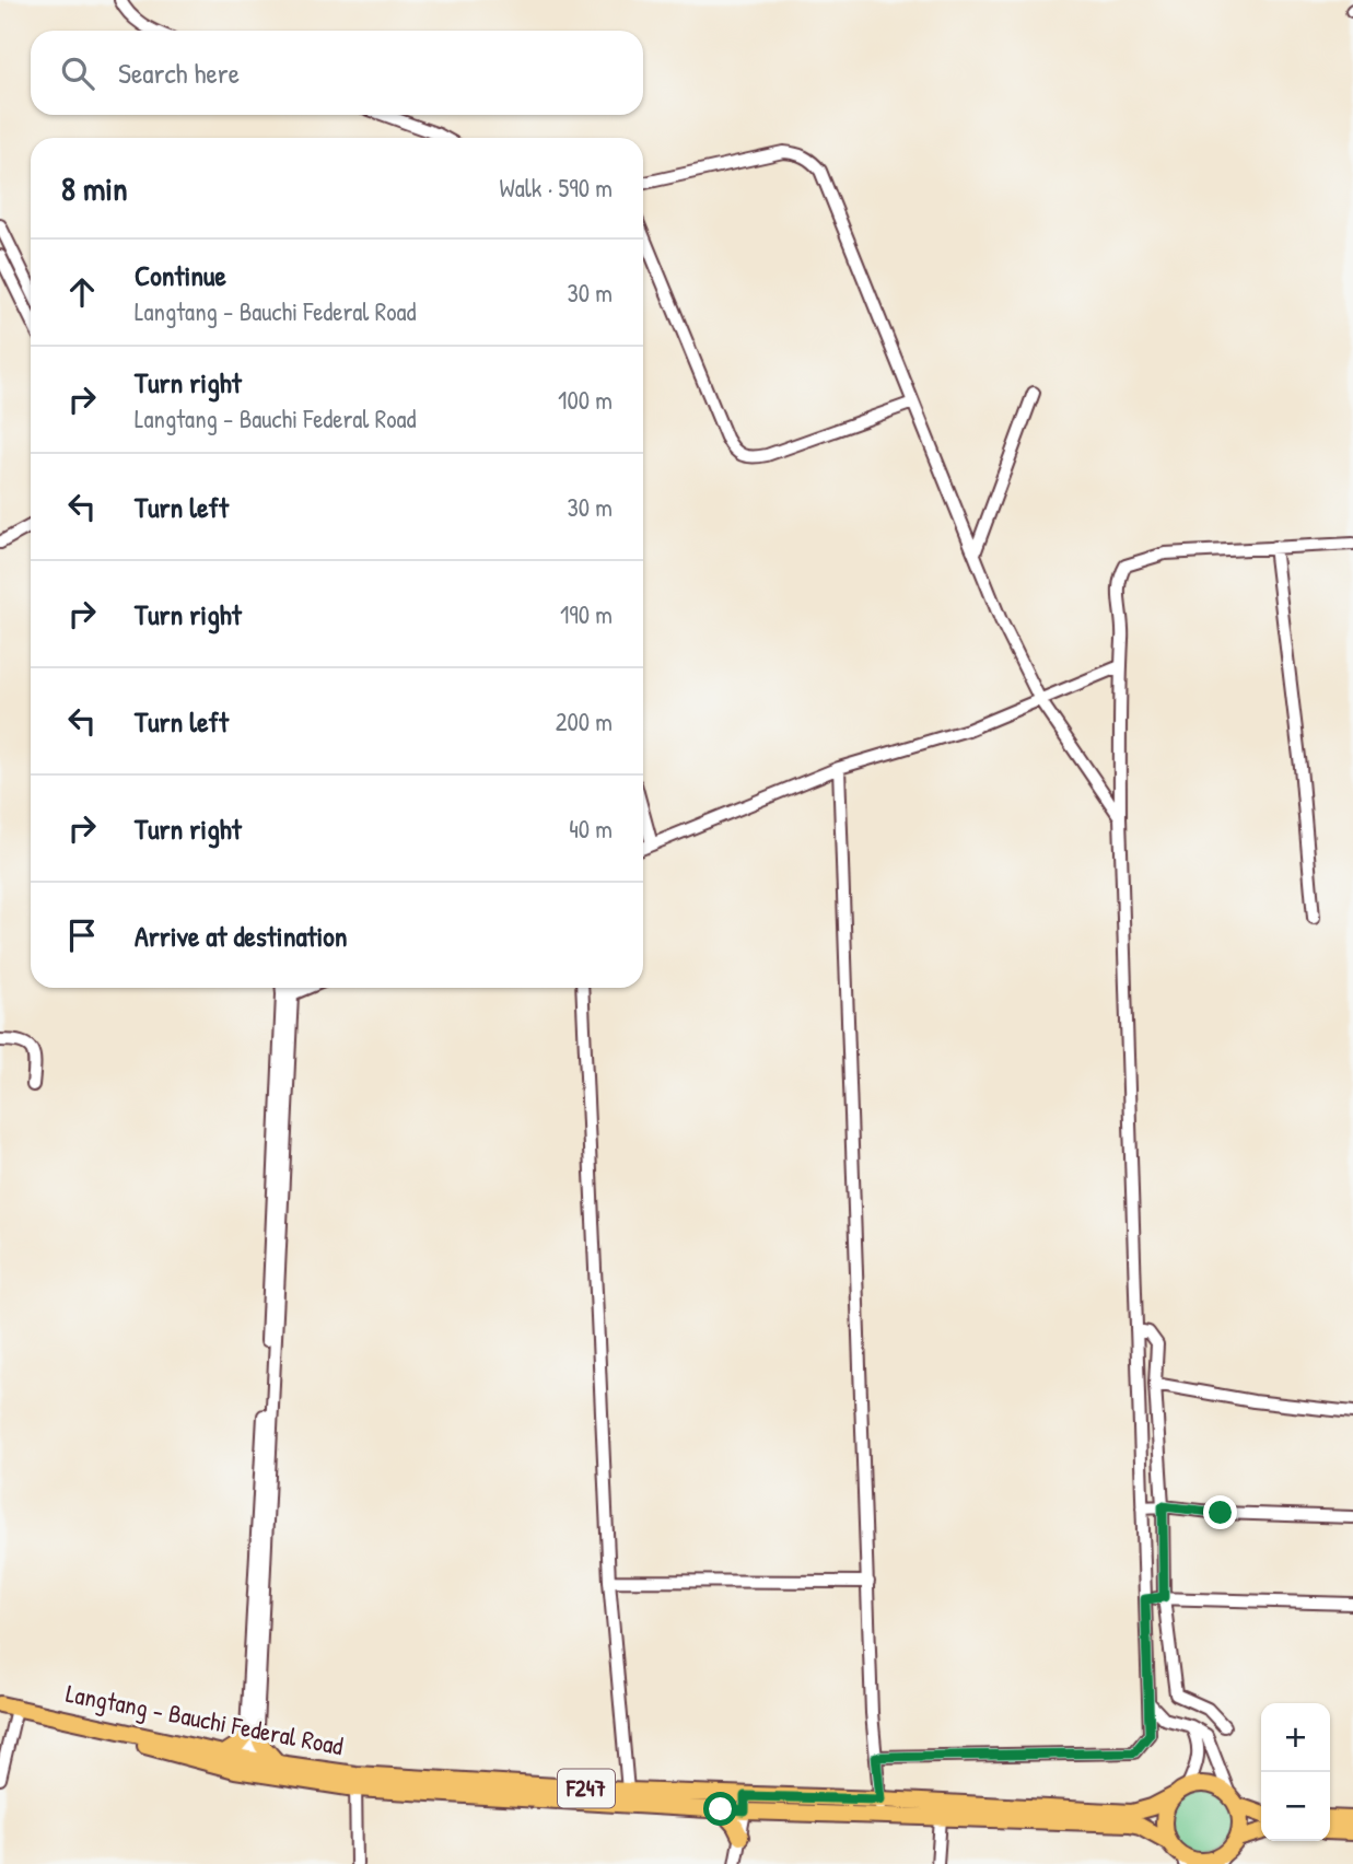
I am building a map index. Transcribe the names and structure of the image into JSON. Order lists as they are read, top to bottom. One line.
{"streets":{"main road":["Langtang - Bauchi Federal Road","F247"]},"crossings":[["Langtang - Bauchi Federal Road","F247"]],"page":{"search":"Search here","heading":["8 min","Walk · 590 m"],"list":[["Continue","Langtang - Bauchi Federal Road","30 m"],["Turn right","Langtang - Bauchi Federal Road","100 m"],["Turn left","30 m"],["Turn right","190 m"],["Turn left","200 m"],["Turn right","40 m"],"Arrive at destination"],"map_buttons":["+","−"]}}
